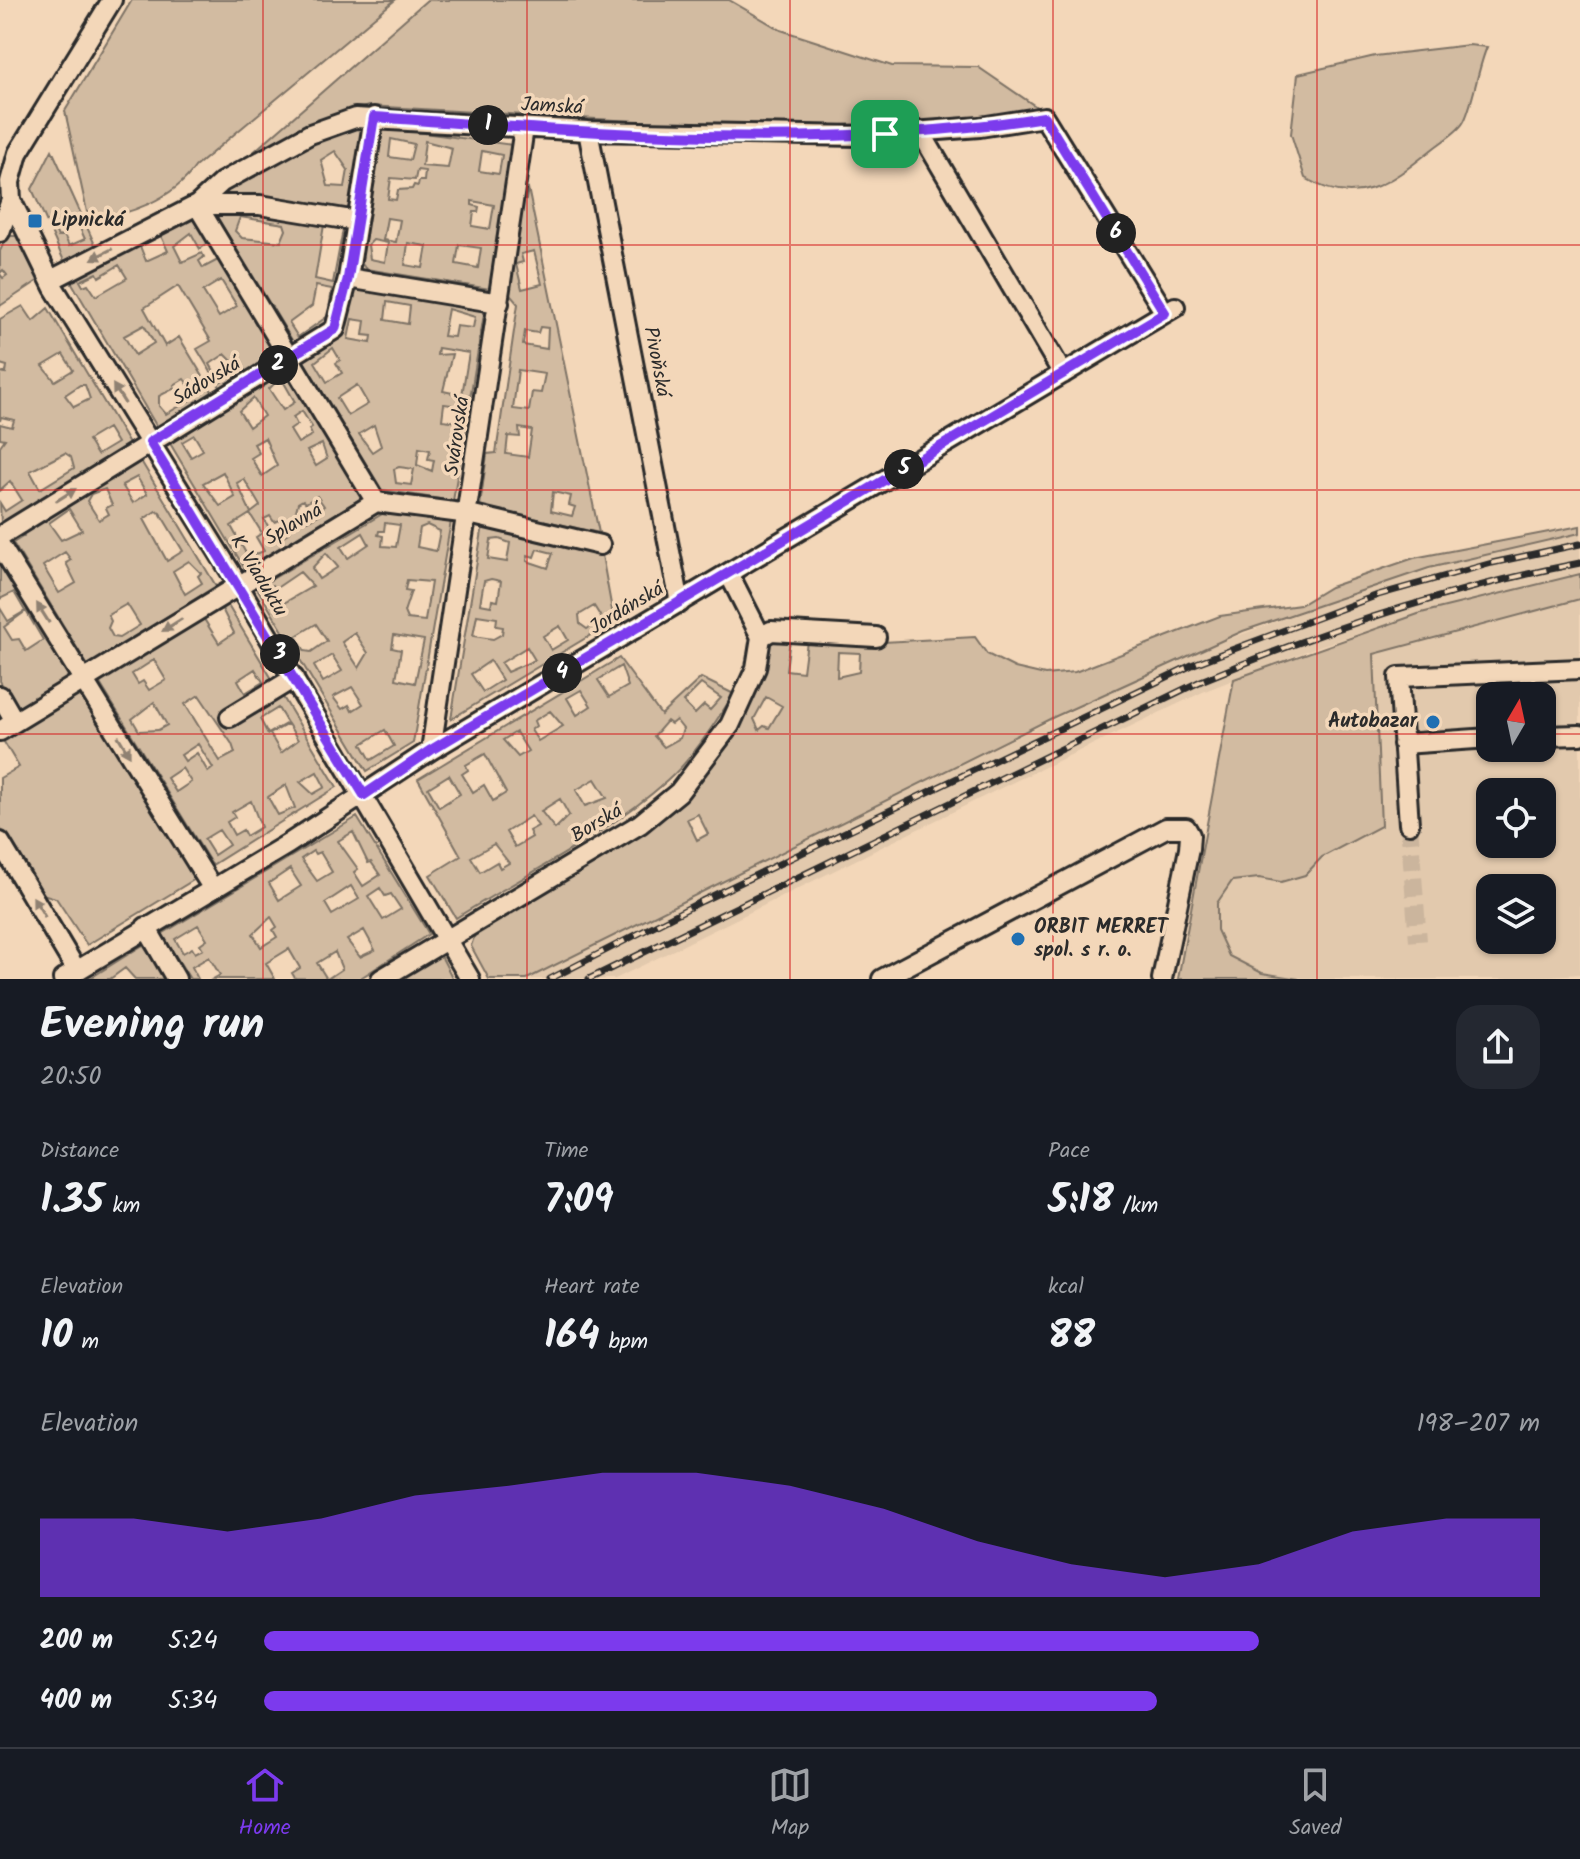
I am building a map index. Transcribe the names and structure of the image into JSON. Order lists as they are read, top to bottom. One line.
{"streets":{"street":["Jamská","Pivoňská","Sádovská","Svárovská","Splavná","K Viaduktu","Jordánská","Borská"]},"crossings":[["Jamská","Pivoňská"],["Jamská","Sádovská"],["Jamská","Svárovská"],["Jamská","K Viaduktu"],["Jamská","Jordánská"],["Pivoňská","Jordánská"],["Sádovská","K Viaduktu"],["Svárovská","Jordánská"],["Splavná","K Viaduktu"],["K Viaduktu","Jordánská"],["K Viaduktu","Borská"]],"places":{"transit":["Lipnická"],"other":["Autobazar","ORBIT MERRET spol. s r. o."]},"north":"top","page":{"pins":["1","6","2","5","3","4"],"heading":["Evening run","20:50"],"stats":[["Distance","1.35 km"],["Time","7:09"],["Pace","5:18 /km"],["Elevation","10 m"],["Heart rate","164 bpm"],["kcal","88"]],"chart":["Elevation","198–207 m"],"list":[{"name":"200 m","note":"5:24"},{"name":"400 m","note":"5:34"}],"tabs":["Home","Map","Saved"]}}
